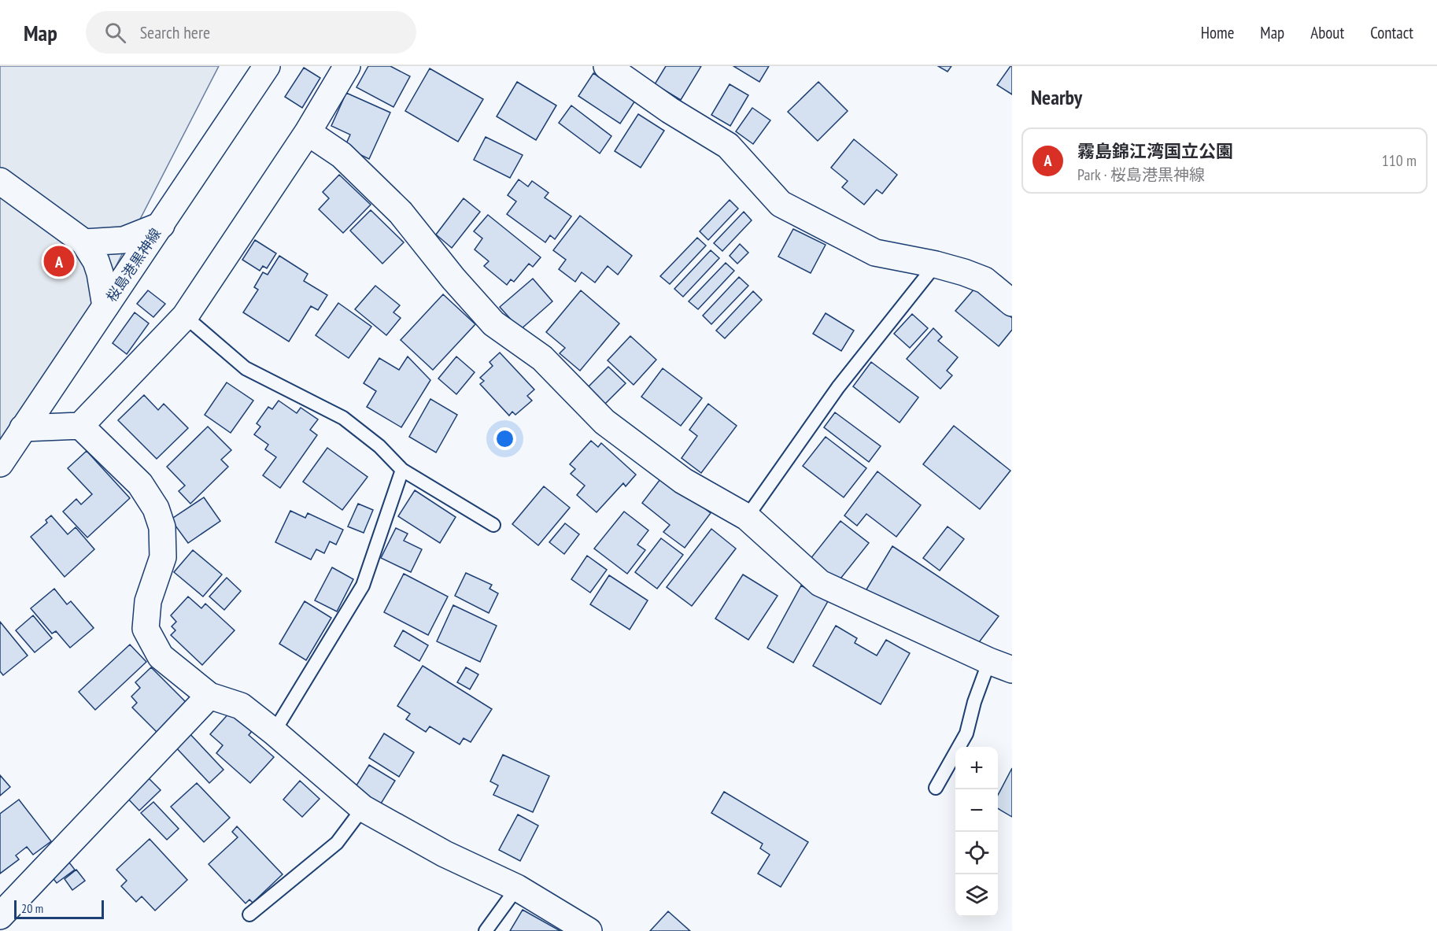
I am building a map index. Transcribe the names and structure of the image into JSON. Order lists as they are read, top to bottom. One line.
{"streets":{"street":["桜島港黒神線"]},"scale_bar":"20 m","page":{"header":"Map","search":"Search here","nav":["Home","Map","About","Contact"],"heading":"Nearby","list":[{"mark":"A","name":"霧島錦江湾国立公園","note":"Park · 桜島港黒神線","value":"110 m"}],"pins":"A","map_buttons":["+","−"],"scale":"20 m"}}
